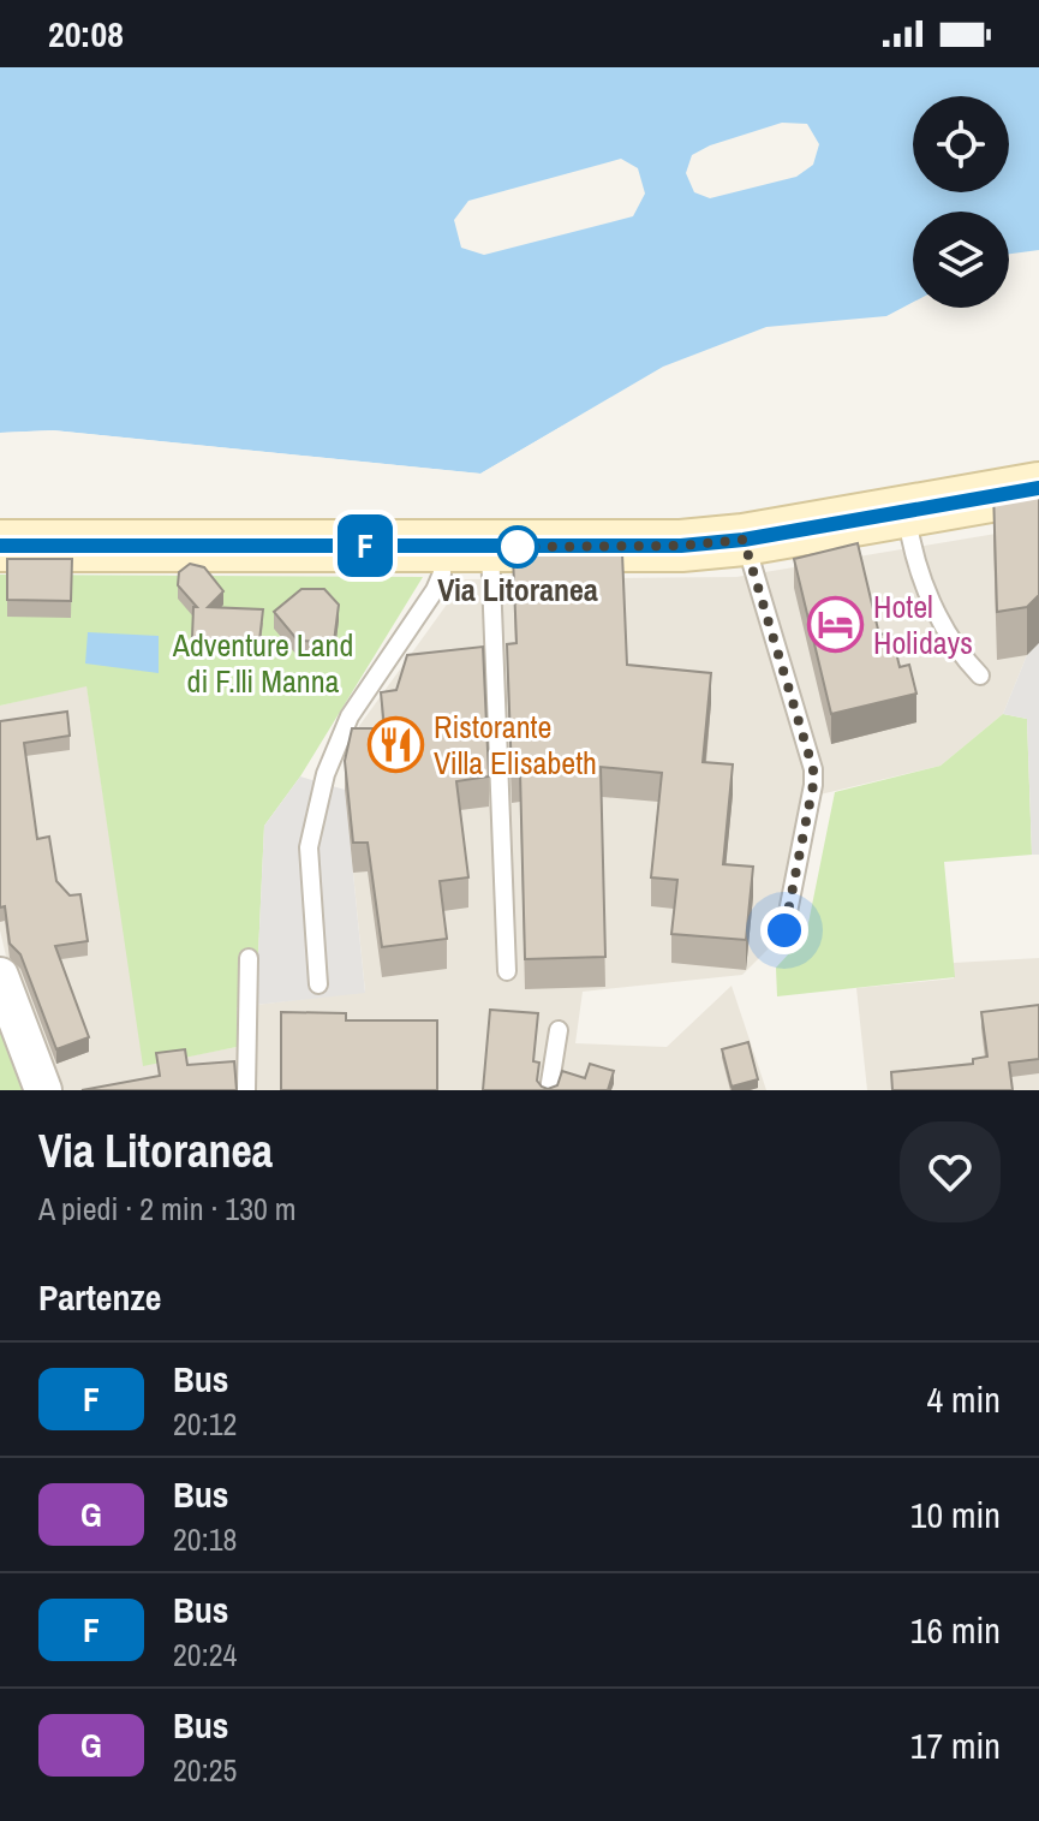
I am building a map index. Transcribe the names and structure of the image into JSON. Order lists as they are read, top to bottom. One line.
{"parks":["Adventure Land di F.lli Manna"],"places":{"other":["Via Litoranea"],"hotel":["Hotel Holidays"],"restaurant":["Ristorante Villa Elisabeth"]},"lines":["bus line F"],"page":{"status":"20:08","on_map":"F","heading":[["Via Litoranea","A piedi · 2 min · 130 m"],"Partenze"],"list":[{"mark":"F","name":"Bus","note":"20:12","value":"4 min"},{"mark":"G","name":"Bus","note":"20:18","value":"10 min"},{"mark":"F","name":"Bus","note":"20:24","value":"16 min"},{"mark":"G","name":"Bus","note":"20:25","value":"17 min"}]}}
